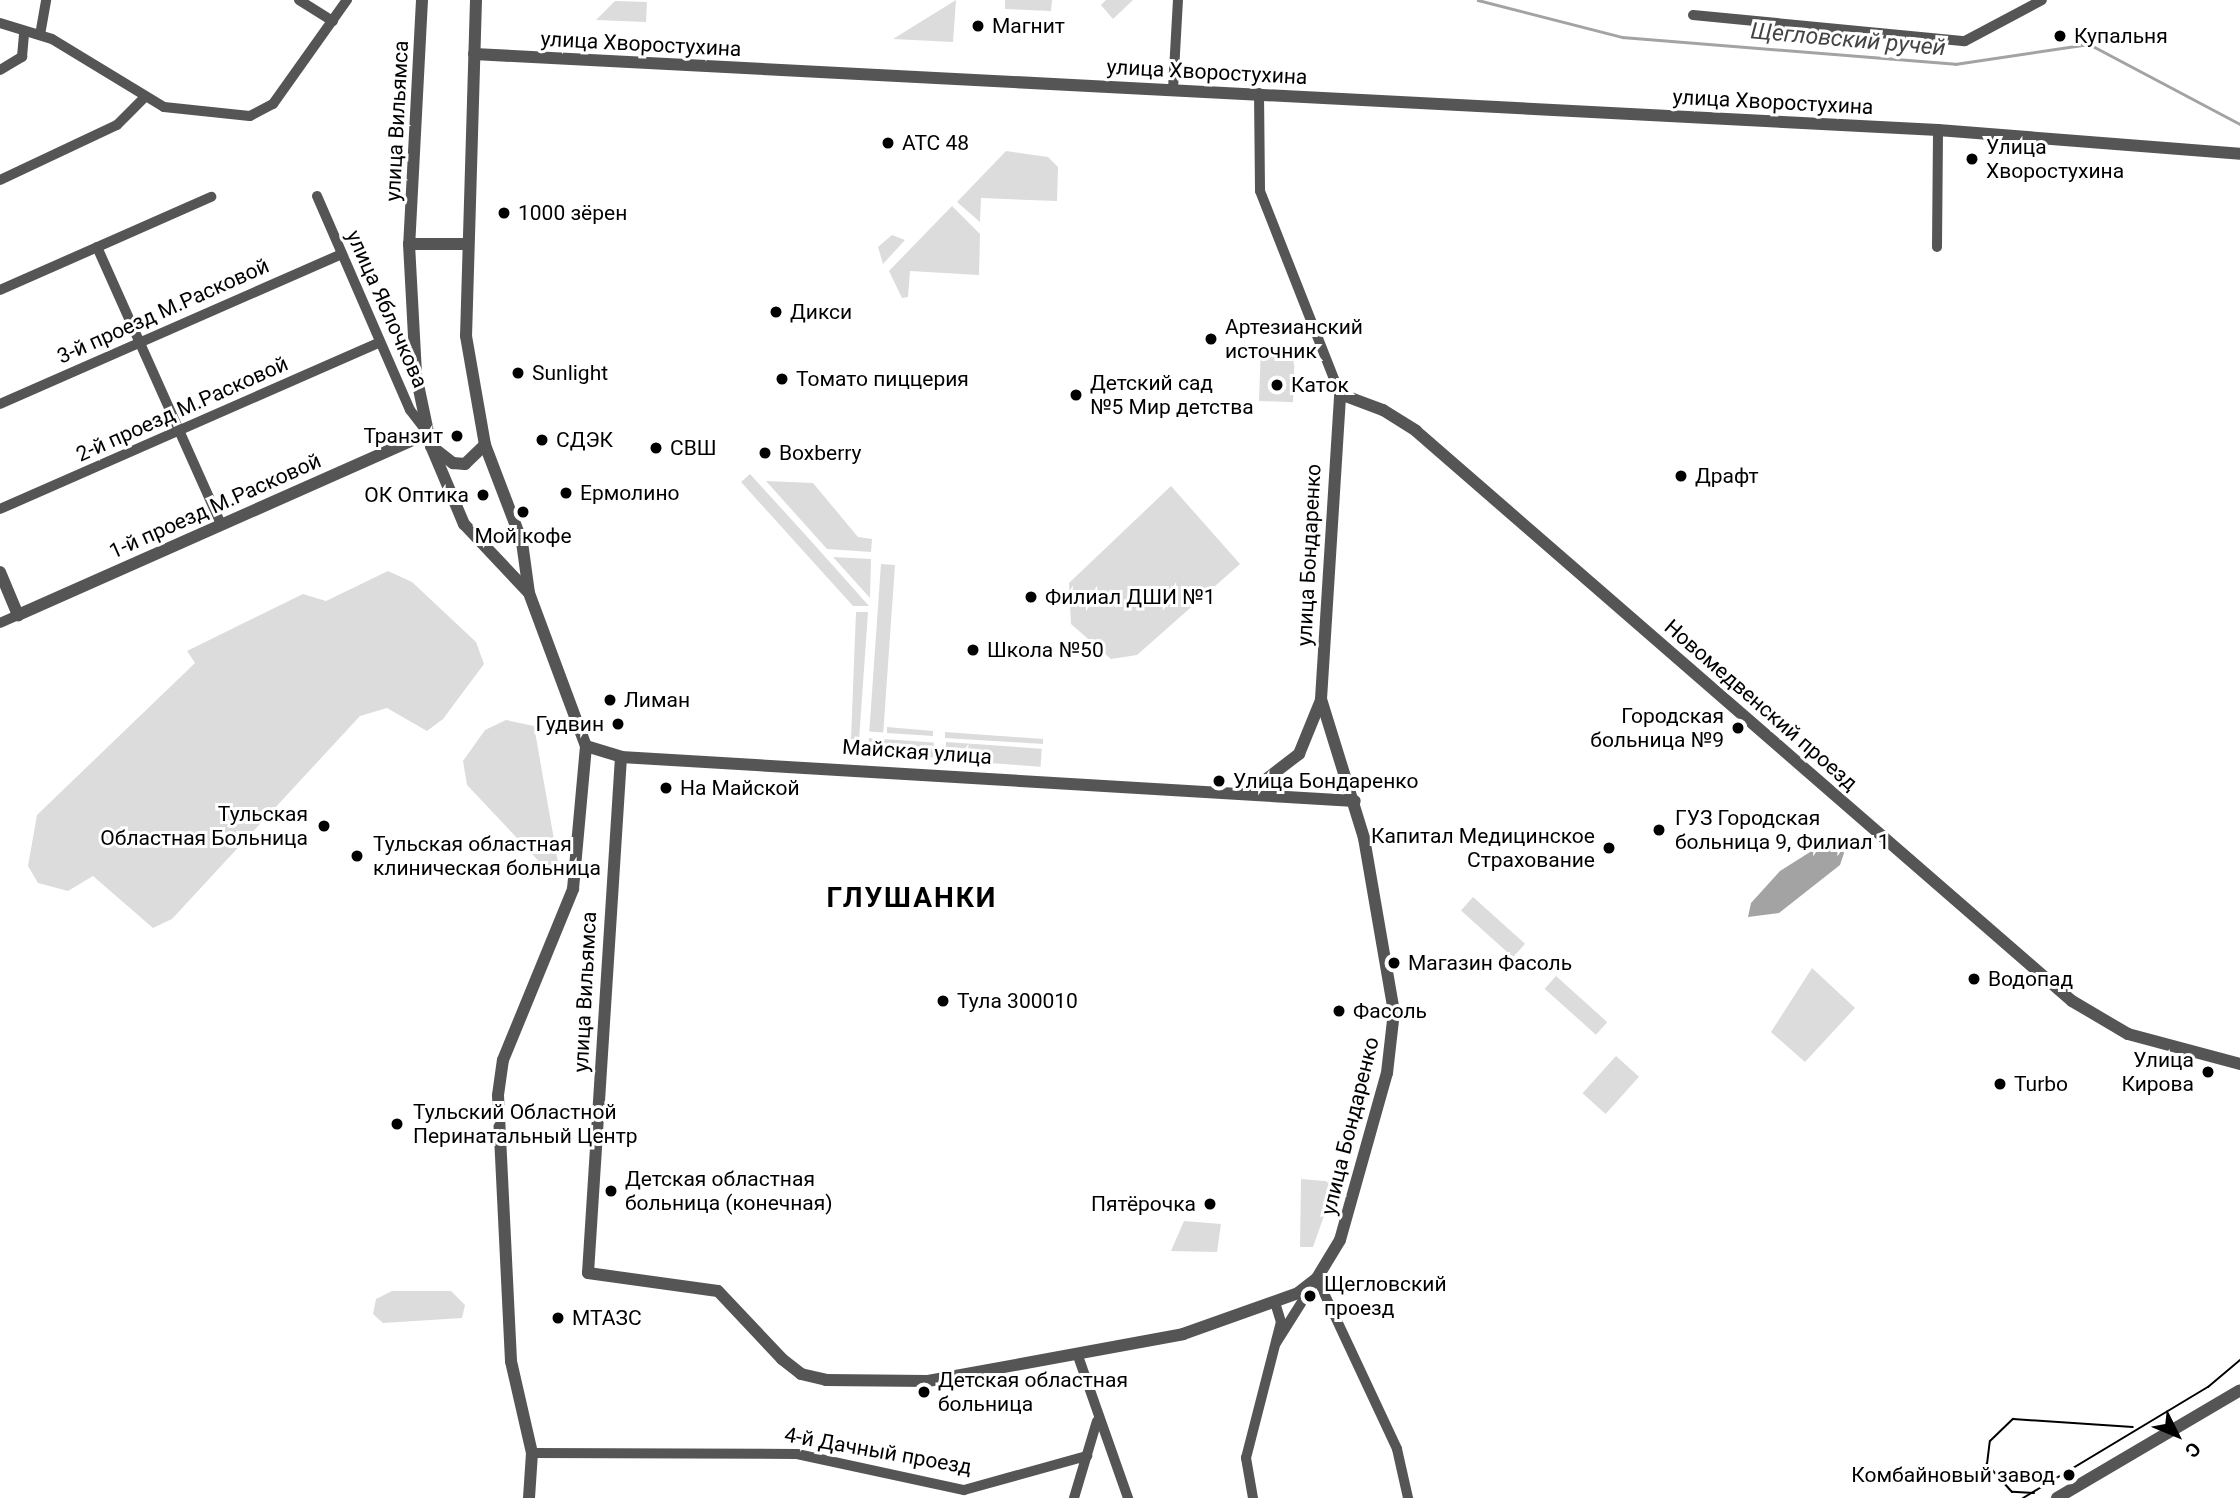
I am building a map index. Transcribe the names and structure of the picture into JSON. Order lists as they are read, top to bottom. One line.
{"streets":{"street":["улица Хворостухина","улица Вильямса","улица Яблочкова","3-й проезд М.Расковой","2-й проезд М.Расковой","1-й проезд М.Расковой","улица Бондаренко","Новомедвенский проезд","Майская улица","4-й Дачный проезд"]},"crossings":[["улица Хворостухина","улица Вильямса"],["улица Хворостухина","улица Бондаренко"],["улица Вильямса","улица Яблочкова"],["улица Вильямса","1-й проезд М.Расковой"],["улица Вильямса","Майская улица"],["улица Яблочкова","3-й проезд М.Расковой"],["улица Яблочкова","2-й проезд М.Расковой"],["улица Яблочкова","1-й проезд М.Расковой"],["улица Бондаренко","Новомедвенский проезд"],["улица Бондаренко","Майская улица"]],"districts":["ГЛУШАНКИ"],"water":["Щегловский ручей"],"places":["Магнит","Купальня","АТС 48","Улица Хворостухина","1000 зёрен","Дикси","Артезианский источник","Sunlight","Томато пиццерия","Каток","Детский сад №5 Мир детства","Транзит","СДЭК","СВШ","Boxberry","Драфт","Ермолино","ОК Оптика","Мой кофе","Филиал ДШИ №1","Школа №50","Лиман","Гудвин","Городская больница №9","Улица Бондаренко","На Майской","Тульская Областная Больница","ГУЗ Городская больница 9, Филиал 1","Капитал Медицинское Страхование","Тульская областная клиническая больница","Магазин Фасоль","Водопад","Тула 300010","Фасоль","Улица Кирова","Turbo","Тульский Областной Перинатальный Центр","Детская областная больница (конечная)","Пятёрочка","Щегловский проезд","МТАЗС","Детская областная больница","Комбайновый завод"],"north":"bottom right"}
